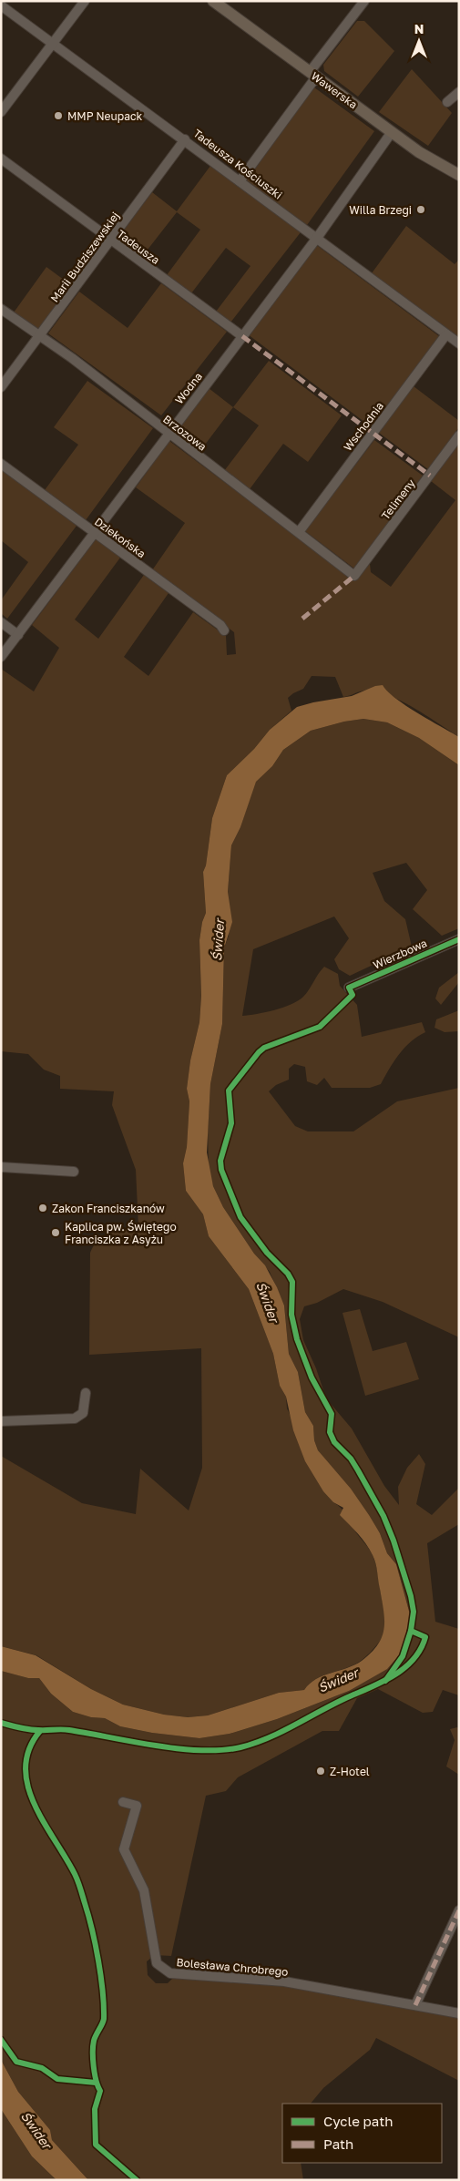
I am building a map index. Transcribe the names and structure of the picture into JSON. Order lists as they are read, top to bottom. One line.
{"streets":{"main road":["Wawerska"],"street":["Tadeusza Kościuszki","Tadeusza","Marii Budziszewskiej","Wodna","Wschodnia","Brzozowa","Telimeny","Dziekońska","Wierzbowa","Bolesława Chrobrego"]},"crossings":[["Wawerska","Wodna"],["Tadeusza Kościuszki","Marii Budziszewskiej"],["Tadeusza Kościuszki","Wodna"],["Tadeusza Kościuszki","Wschodnia"],["Tadeusza","Marii Budziszewskiej"],["Tadeusza","Wodna"],["Marii Budziszewskiej","Brzozowa"],["Wodna","Brzozowa"],["Wodna","Dziekońska"],["Wschodnia","Brzozowa"],["Brzozowa","Telimeny"]],"water":["Świder"],"places":["MMP Neupack","Willa Brzegi","Zakon Franciszkanów","Kaplica pw. Świętego Franciszka z Asyżu","Z-Hotel"],"legend":["Cycle path","Path"],"north":"top"}
